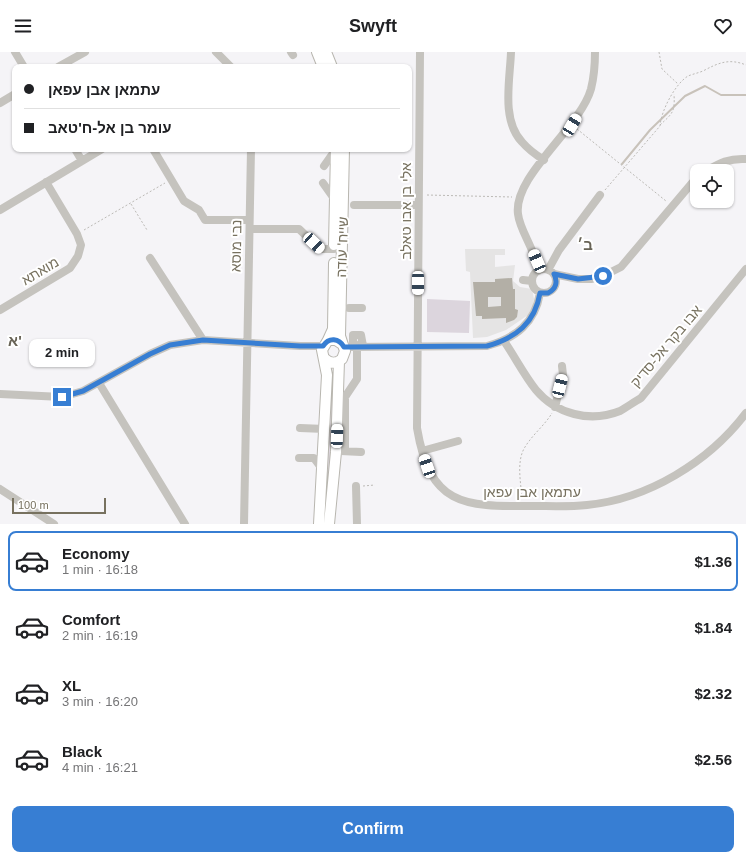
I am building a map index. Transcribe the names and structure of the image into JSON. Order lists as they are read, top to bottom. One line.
{"streets":{"main road":["שייח' עודה"],"street":["אלי בן אבו טאלב","נבי מוסא","מואתא","אבו בקר אל-סדיק","עתמאן אבן עפאן"]},"crossings":[["אלי בן אבו טאלב","עתמאן אבן עפאן"]],"districts":["ב׳","א'"],"scale_bar":"100 m","page":{"header":"Swyft","banner":["עתמאן אבן עפאן","עומר בן אל-ח'טאב"],"bubble":"2 min","scale":"100 m","list":[{"name":"Economy","note":"1 min · 16:18","value":"$1.36"},{"name":"Comfort","note":"2 min · 16:19","value":"$1.84"},{"name":"XL","note":"3 min · 16:20","value":"$2.32"},{"name":"Black","note":"4 min · 16:21","value":"$2.56"}],"buttons":"Confirm"}}
